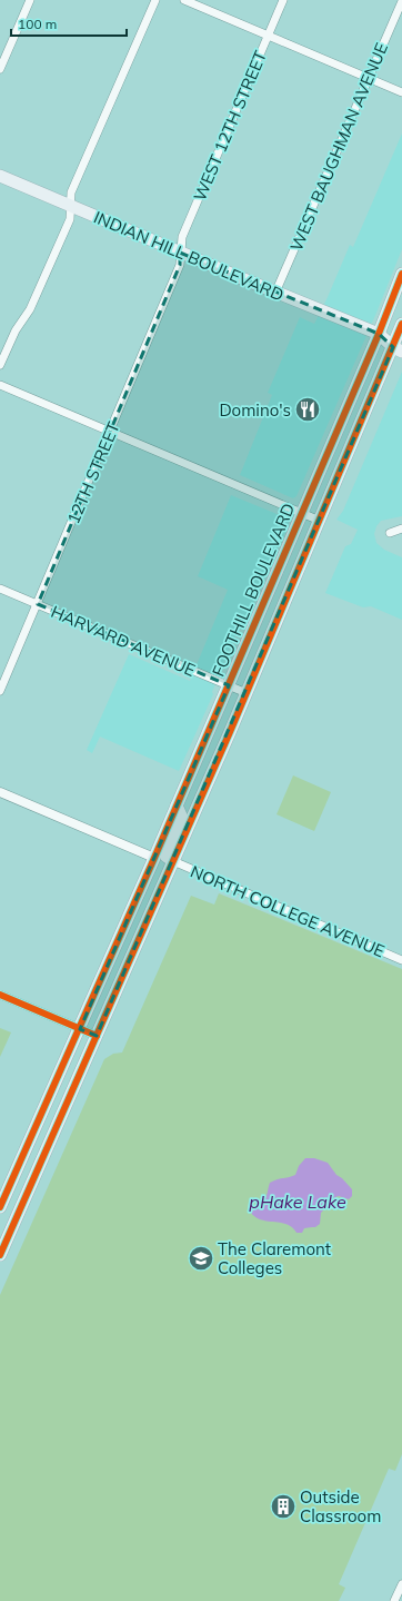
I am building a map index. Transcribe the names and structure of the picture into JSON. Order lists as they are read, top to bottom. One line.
{"streets":{"main road":["INDIAN HILL BOULEVARD","FOOTHILL BOULEVARD"],"street":["WEST 12TH STREET","WEST BAUGHMAN AVENUE","12TH STREET","HARVARD AVENUE","NORTH COLLEGE AVENUE"]},"crossings":[["WEST 12TH STREET","INDIAN HILL BOULEVARD"],["WEST 12TH STREET","12TH STREET"],["WEST BAUGHMAN AVENUE","INDIAN HILL BOULEVARD"],["INDIAN HILL BOULEVARD","12TH STREET"],["INDIAN HILL BOULEVARD","FOOTHILL BOULEVARD"],["12TH STREET","HARVARD AVENUE"],["FOOTHILL BOULEVARD","HARVARD AVENUE"],["FOOTHILL BOULEVARD","NORTH COLLEGE AVENUE"]],"water":["pHake Lake"],"places":{"restaurant":["Domino's"],"school or university":["The Claremont Colleges"],"building":["Outside Classroom"]},"scale_bar":"100 m"}
